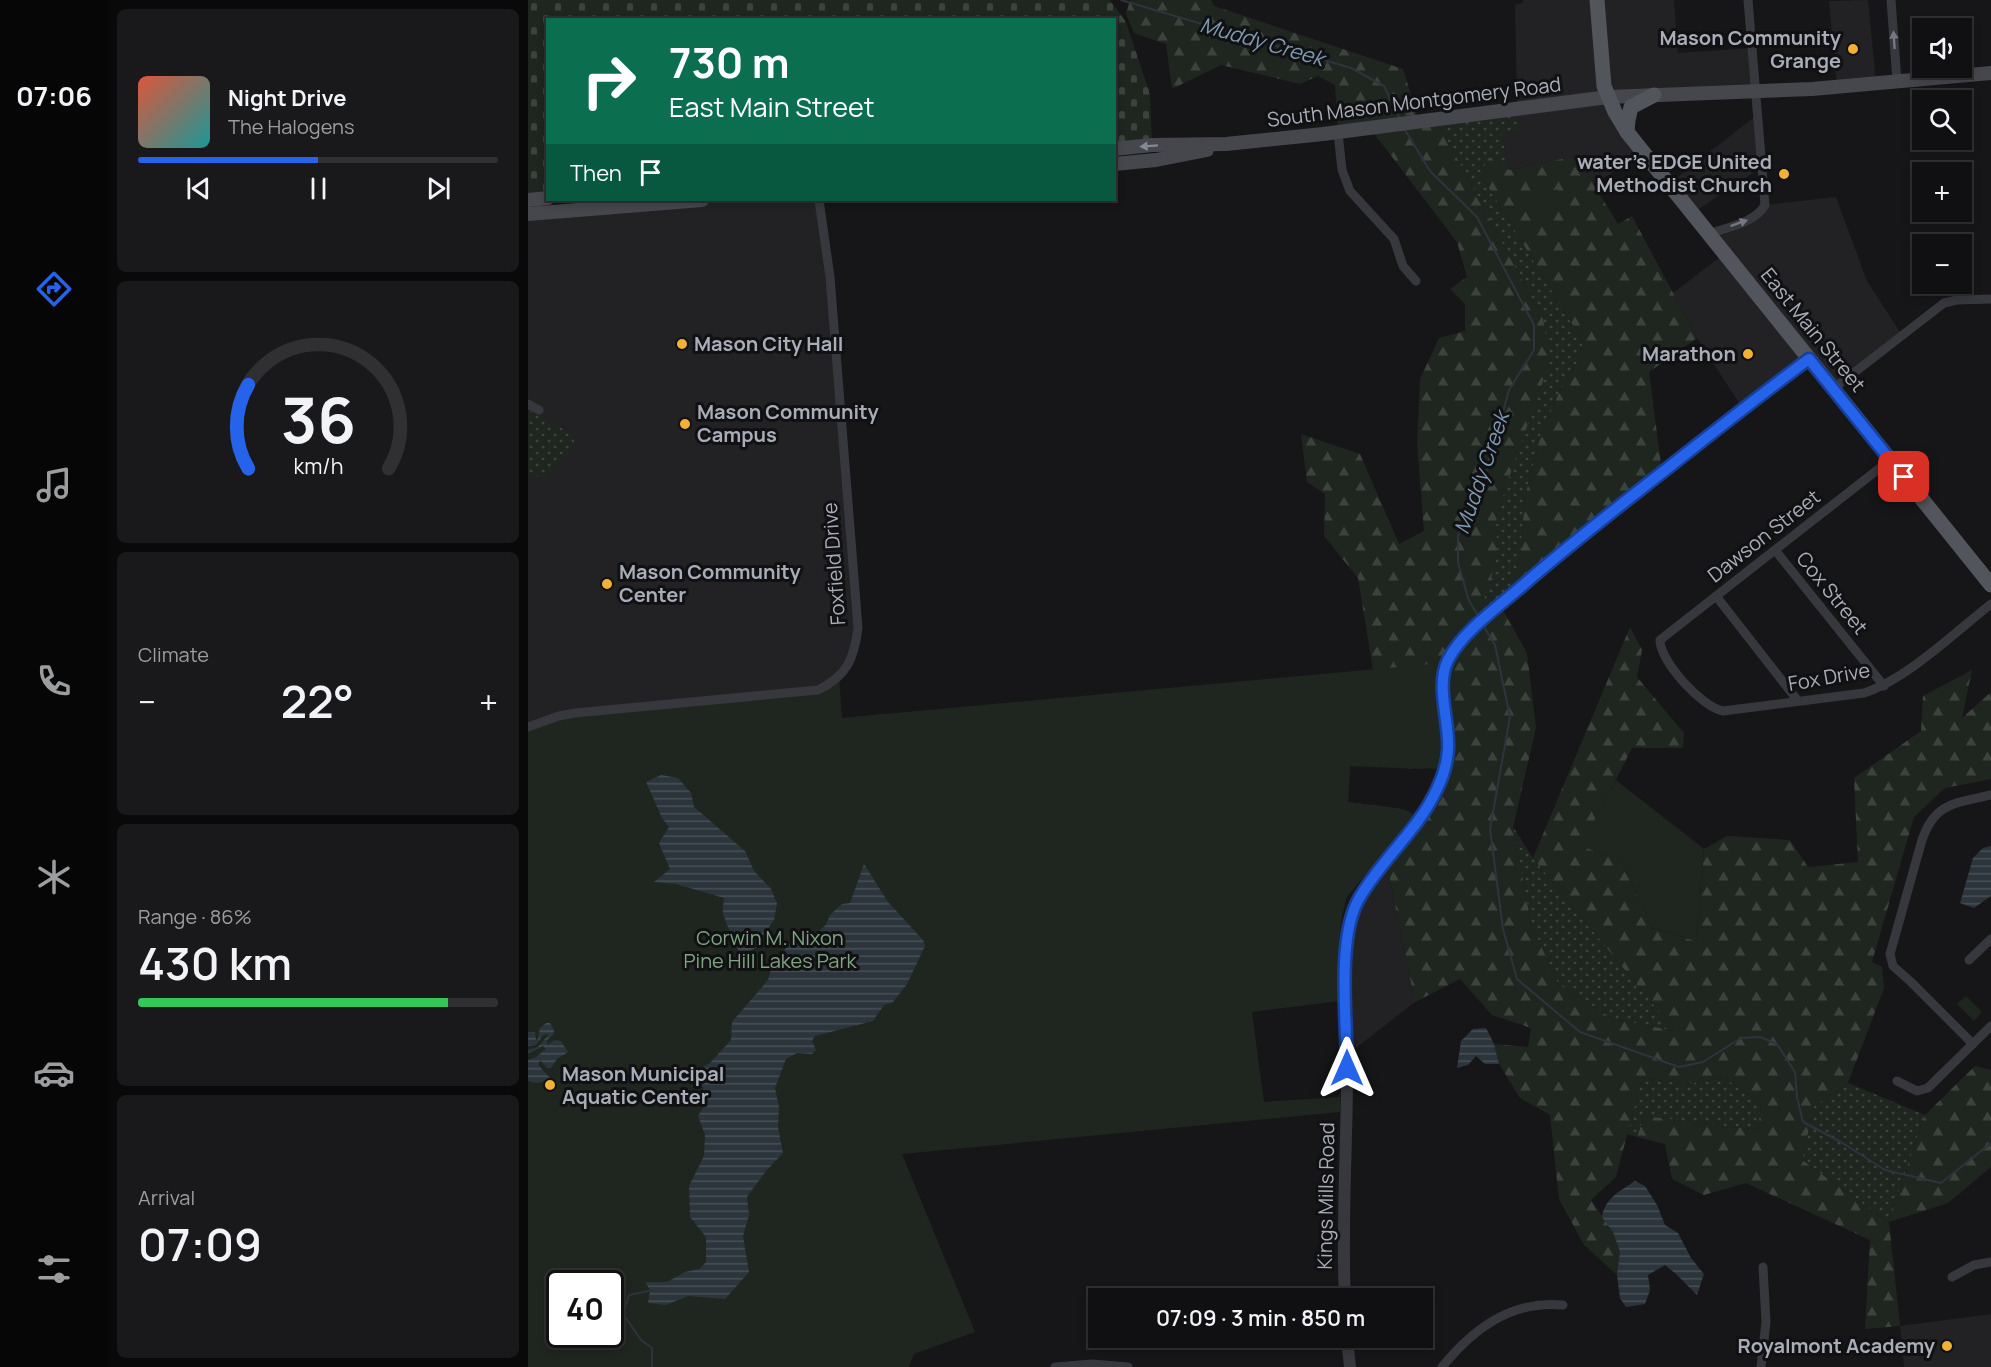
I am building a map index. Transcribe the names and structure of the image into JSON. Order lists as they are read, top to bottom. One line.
{"streets":{"main road":["South Mason Montgomery Road","East Main Street"],"street":["Dawson Street","Foxfield Drive","Cox Street","Fox Drive","Kings Mills Road"]},"crossings":[["South Mason Montgomery Road","East Main Street"],["East Main Street","Dawson Street"],["East Main Street","Kings Mills Road"],["Dawson Street","Cox Street"],["Dawson Street","Fox Drive"],["Cox Street","Fox Drive"]],"water":["Muddy Creek"],"parks":["Corwin M. Nixon Pine Hill Lakes Park"],"places":["Mason Community Grange","water's EDGE United Methodist Church","Mason City Hall","Marathon","Mason Community Campus","Mason Community Center","Mason Municipal Aquatic Center","Royalmont Academy"],"page":{"tabs":"07:06","map_buttons":["+","−"],"turn":["730 m","East Main Street"],"song":["Night Drive","The Halogens"],"then":"Then","tile":["Climate",["Range · 86%","430 km"],["Arrival","07:09"]],"heat":["−","22°","+"],"limit":"40","trip":"07:09 · 3 min · 850 m","gauge":["36","km/h"]}}
